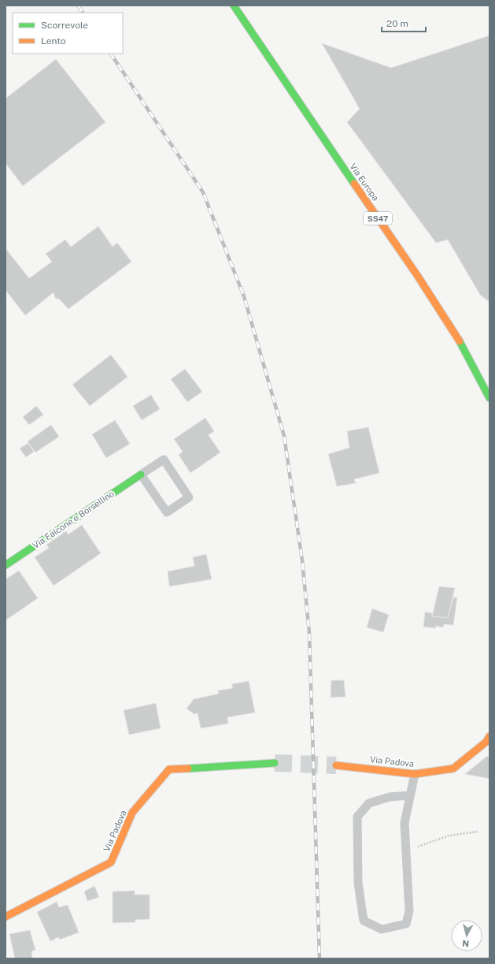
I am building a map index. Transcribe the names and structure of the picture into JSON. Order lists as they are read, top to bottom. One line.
{"streets":{"main road":["Via Europa","SS47","Via Falcone e Borsellino","Via Padova"]},"crossings":[["Via Europa","SS47"]],"legend":["Scorrevole","Lento"],"scale_bar":"20 m","north":"bottom"}
